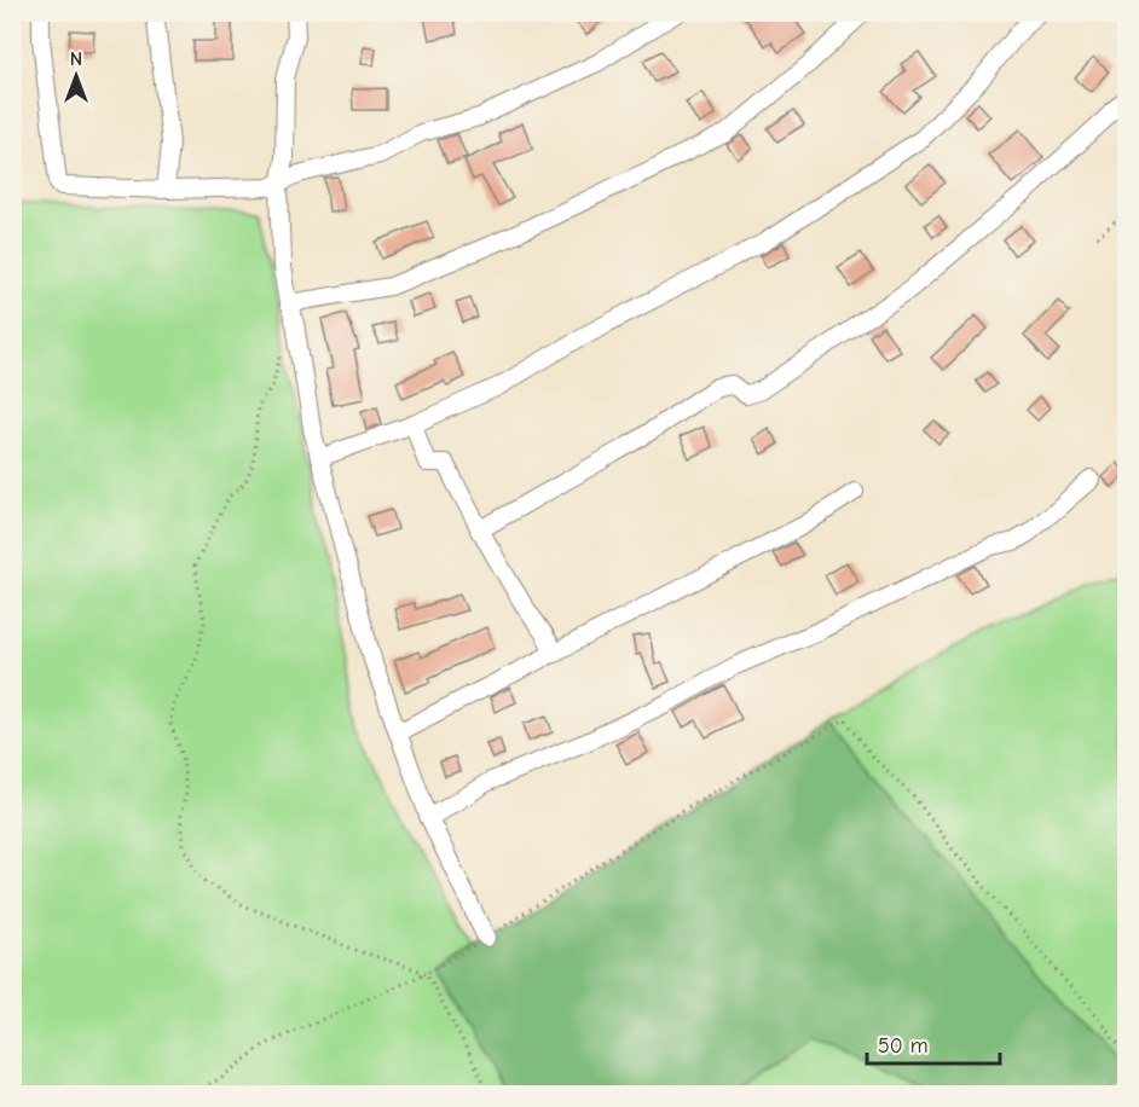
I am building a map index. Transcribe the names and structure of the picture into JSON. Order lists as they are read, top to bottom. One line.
{"scale_bar":"50 m","north":"top"}
